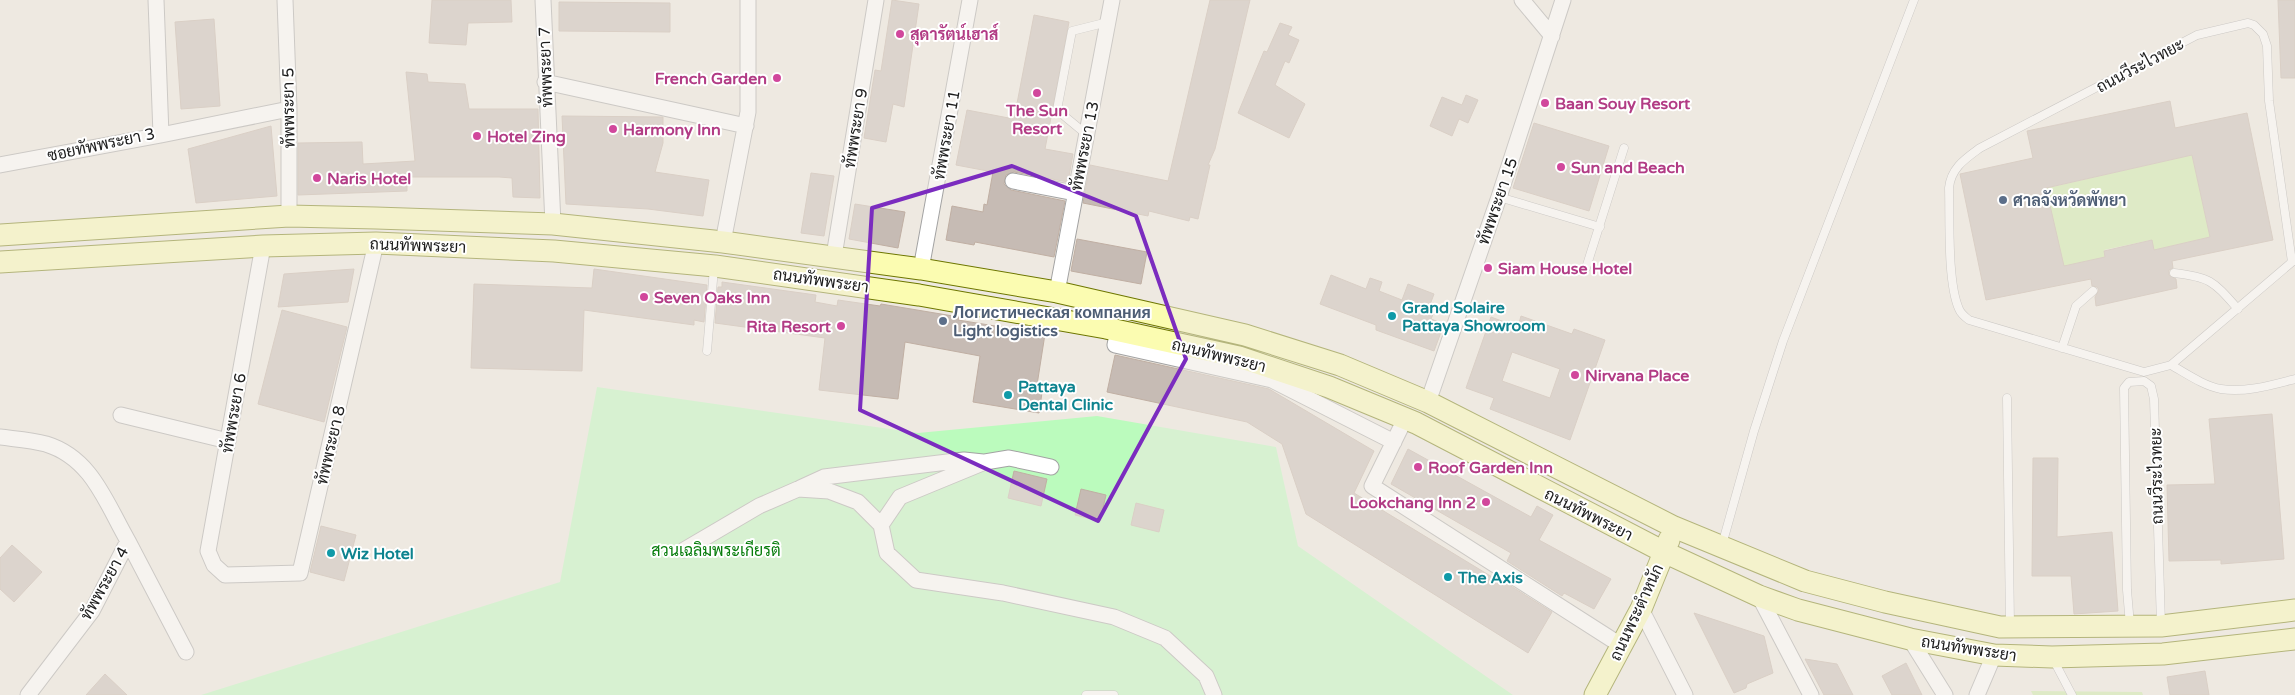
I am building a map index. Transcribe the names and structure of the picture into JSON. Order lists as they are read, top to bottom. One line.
{"streets":{"main road":["ถนนทัพพระยา","ถนนพระตำหนัก"],"street":["ทัพพระยา 7","ทัพพระยา 5","ทัพพระยา 9","ทัพพระยา 11","ซอยทัพพระยา 3","ทัพพระยา 13","ทัพพระยา 15","ทัพพระยา 6","ทัพพระยา 8","ทัพพระยา 4"],"lane":["ถนนวีระไวทยะ"]},"crossings":[["ถนนวีระไวทยะ","ถนนทัพพระยา"],["ทัพพระยา 7","ถนนทัพพระยา"],["ทัพพระยา 5","ถนนทัพพระยา"],["ทัพพระยา 9","ถนนทัพพระยา"],["ทัพพระยา 11","ถนนทัพพระยา"],["ทัพพระยา 13","ถนนทัพพระยา"],["ทัพพระยา 15","ถนนทัพพระยา"],["ถนนทัพพระยา","ทัพพระยา 6"],["ถนนทัพพระยา","ทัพพระยา 8"],["ถนนทัพพระยา","ถนนพระตำหนัก"],["ทัพพระยา 6","ทัพพระยา 8"]],"parks":["สวนเฉลิมพระเกียรติ"],"places":["สุดารัตน์เฮาส์","French Garden","The Sun Resort","Baan Souy Resort","Harmony Inn","Hotel Zing","Sun and Beach","Naris Hotel","ศาลจังหวัดพัทยา","Siam House Hotel","Seven Oaks Inn","Grand Solaire Pattaya Showroom","Логистическая компания Light logistics","Rita Resort","Nirvana Place","Pattaya Dental Clinic","Roof Garden Inn","Lookchang Inn 2","Wiz Hotel","The Axis"]}
